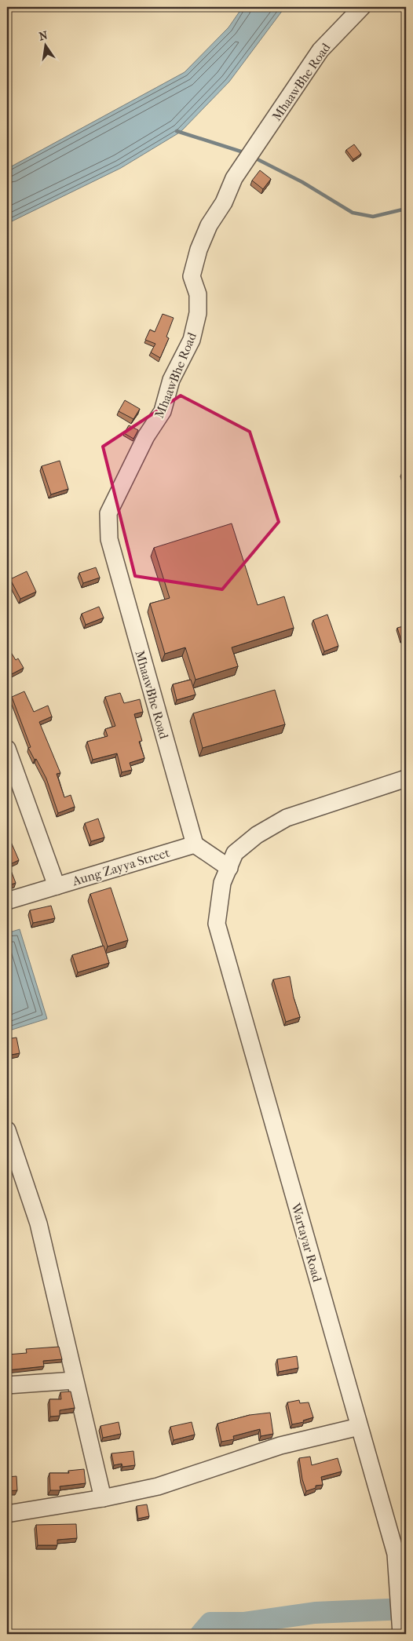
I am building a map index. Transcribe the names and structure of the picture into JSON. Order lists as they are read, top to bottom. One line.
{"streets":{"street":["MhaawBhe Road","Aung Zayya Street","Wartayar Road"]},"crossings":[["MhaawBhe Road","Aung Zayya Street"]],"north":"top"}
